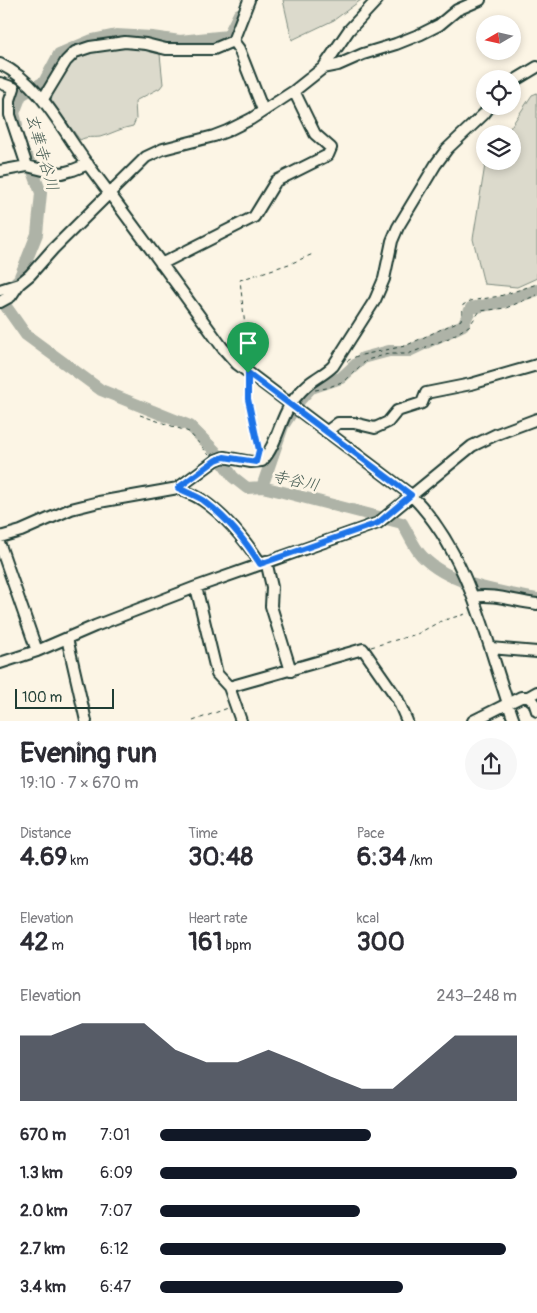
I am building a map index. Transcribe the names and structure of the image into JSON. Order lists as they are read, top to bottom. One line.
{"water":["玄華寺谷川","寺谷川"],"scale_bar":"100 m","north":"left","page":{"scale":"100 m","heading":["Evening run","19:10 · 7 × 670 m"],"stats":[["Distance","4.69 km"],["Time","30:48"],["Pace","6:34 /km"],["Elevation","42 m"],["Heart rate","161 bpm"],["kcal","300"]],"chart":["Elevation","243–248 m"],"list":[{"name":"670 m","note":"7:01"},{"name":"1.3 km","note":"6:09"},{"name":"2.0 km","note":"7:07"},{"name":"2.7 km","note":"6:12"},{"name":"3.4 km","note":"6:47"}]}}
